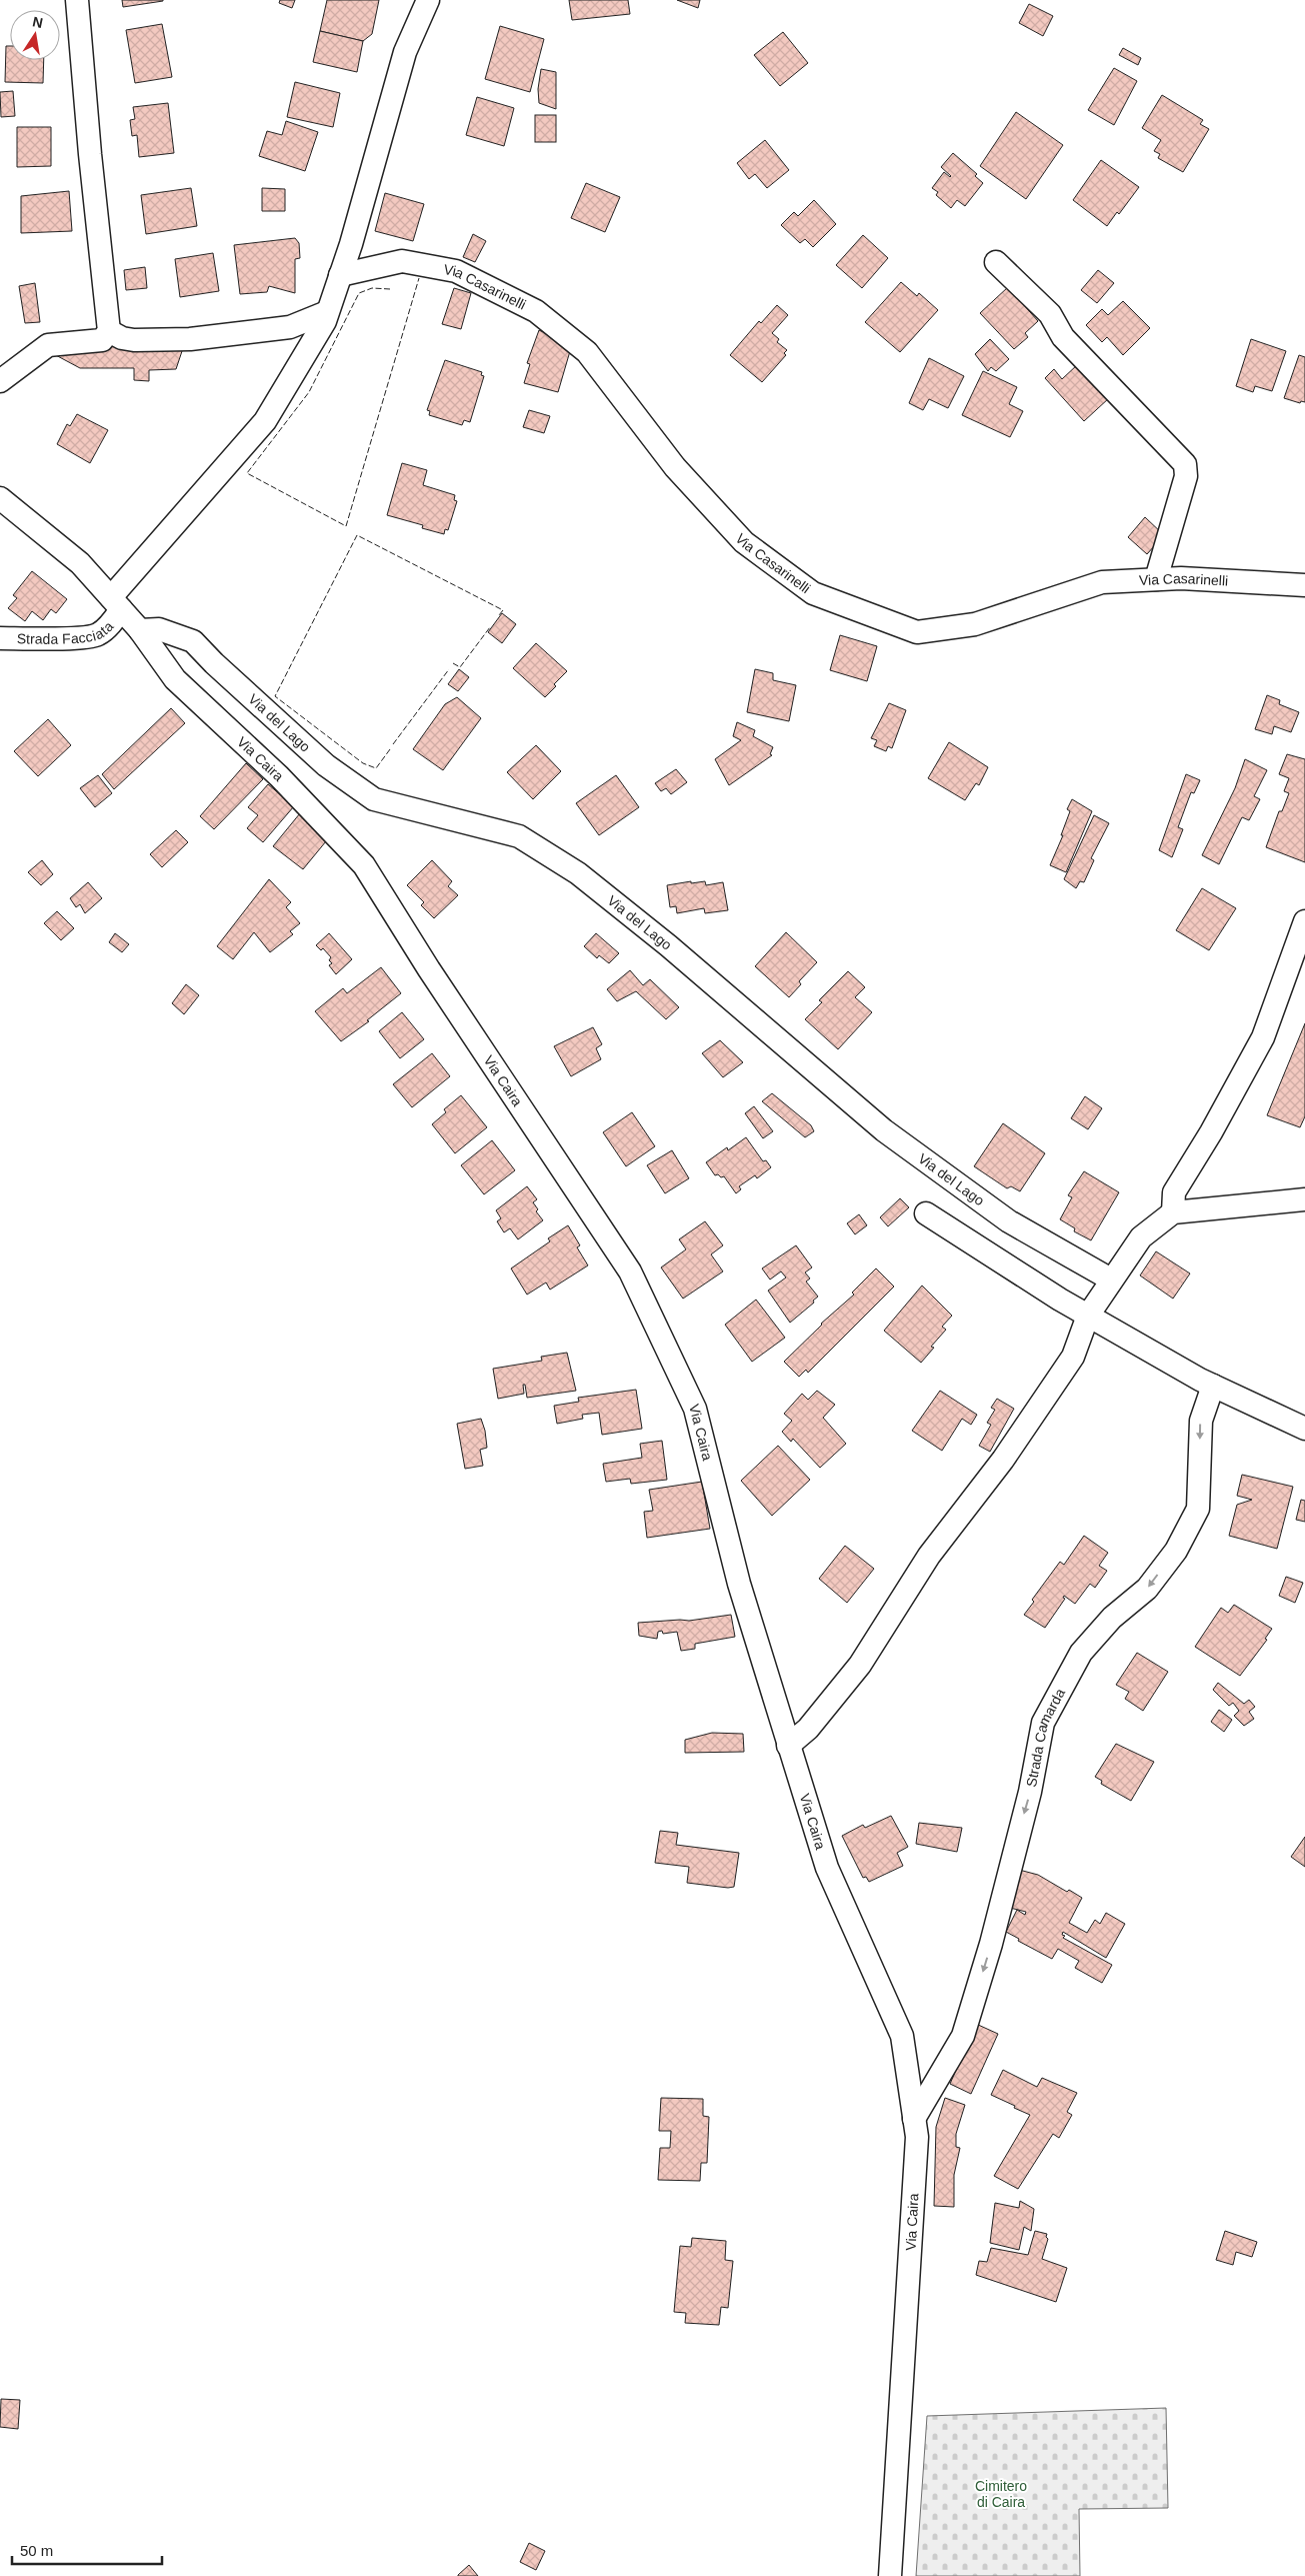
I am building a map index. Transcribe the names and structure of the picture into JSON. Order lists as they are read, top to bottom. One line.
{"streets":{"street":["Via Casarinelli","Strada Facciata","Via del Lago","Via Caira","Strada Camarda"]},"crossings":[["Via Casarinelli","Strada Facciata"],["Strada Facciata","Via Caira"],["Via del Lago","Via Caira"],["Via Caira","Strada Camarda"]],"parks":["Cimitero di Caira"],"scale_bar":"50 m","north":"top"}
